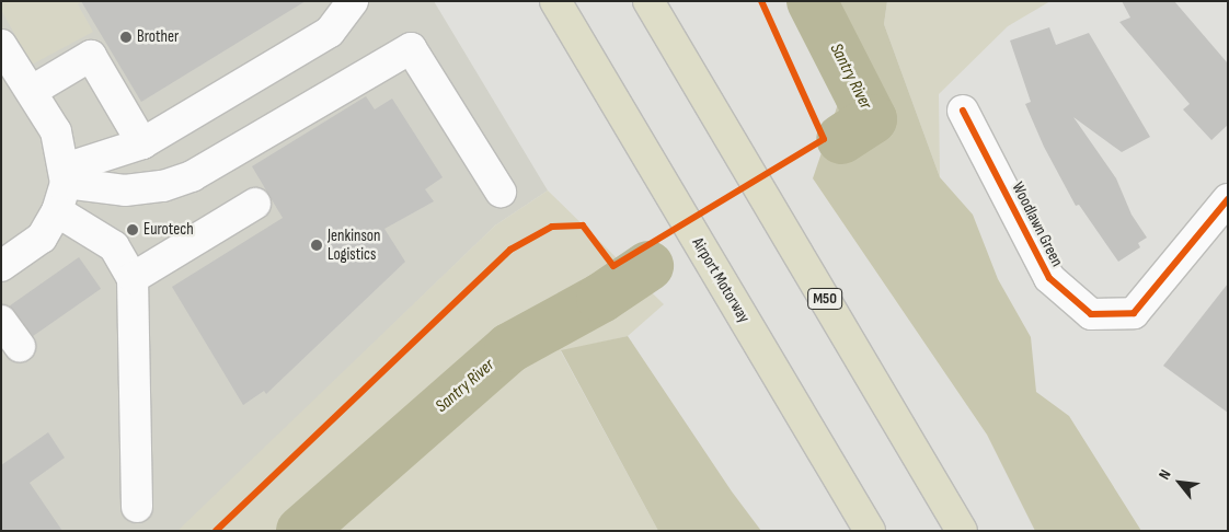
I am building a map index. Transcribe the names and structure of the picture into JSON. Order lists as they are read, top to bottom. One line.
{"streets":{"highway":["Airport Motorway","M50"],"street":["Woodlawn Green"]},"water":["Santry River"],"places":["Brother","Eurotech","Jenkinson Logistics"],"north":"top left"}
